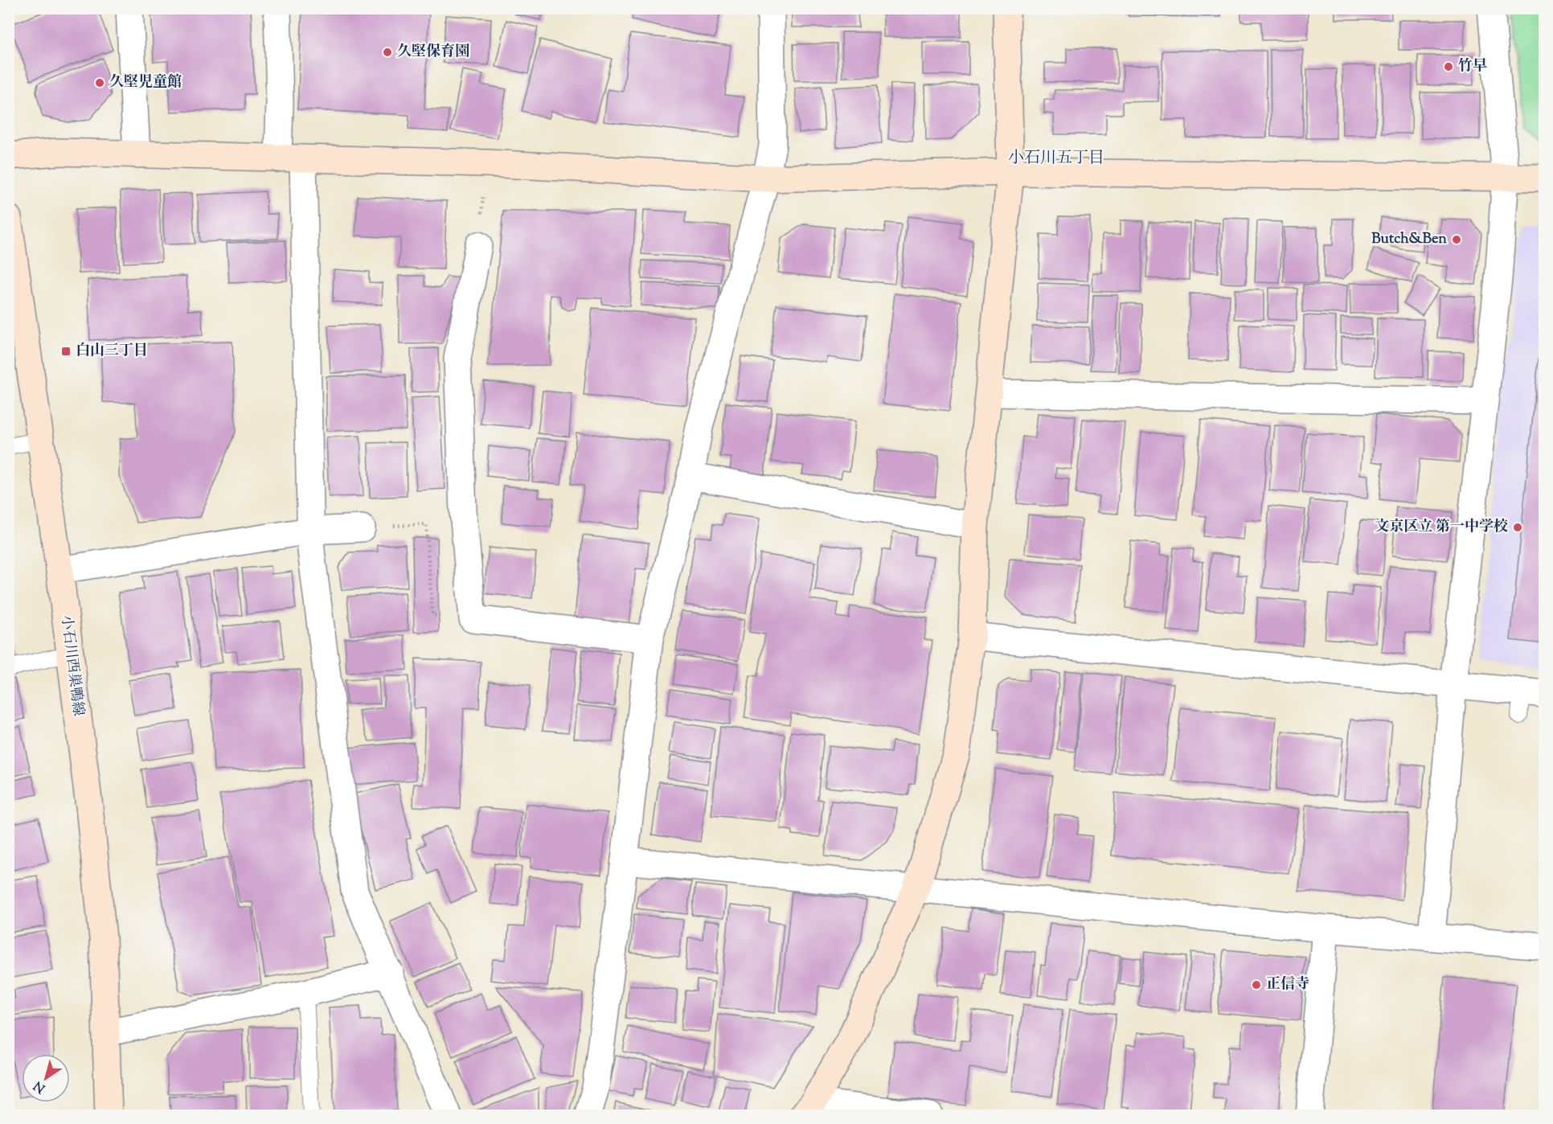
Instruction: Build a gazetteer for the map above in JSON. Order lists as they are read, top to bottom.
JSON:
{
  "streets": {
    "street": ["小石川西巣鴨線"]
  },
  "districts": ["小石川五丁目"],
  "places": {
    "other": [
      "久堅保育園",
      "竹早",
      "久堅児童館",
      "Butch&Ben",
      "文京区立 第一中学校",
      "正信寺"
    ],
    "transit": ["白山三丁目"]
  },
  "north": "bottom left"
}
